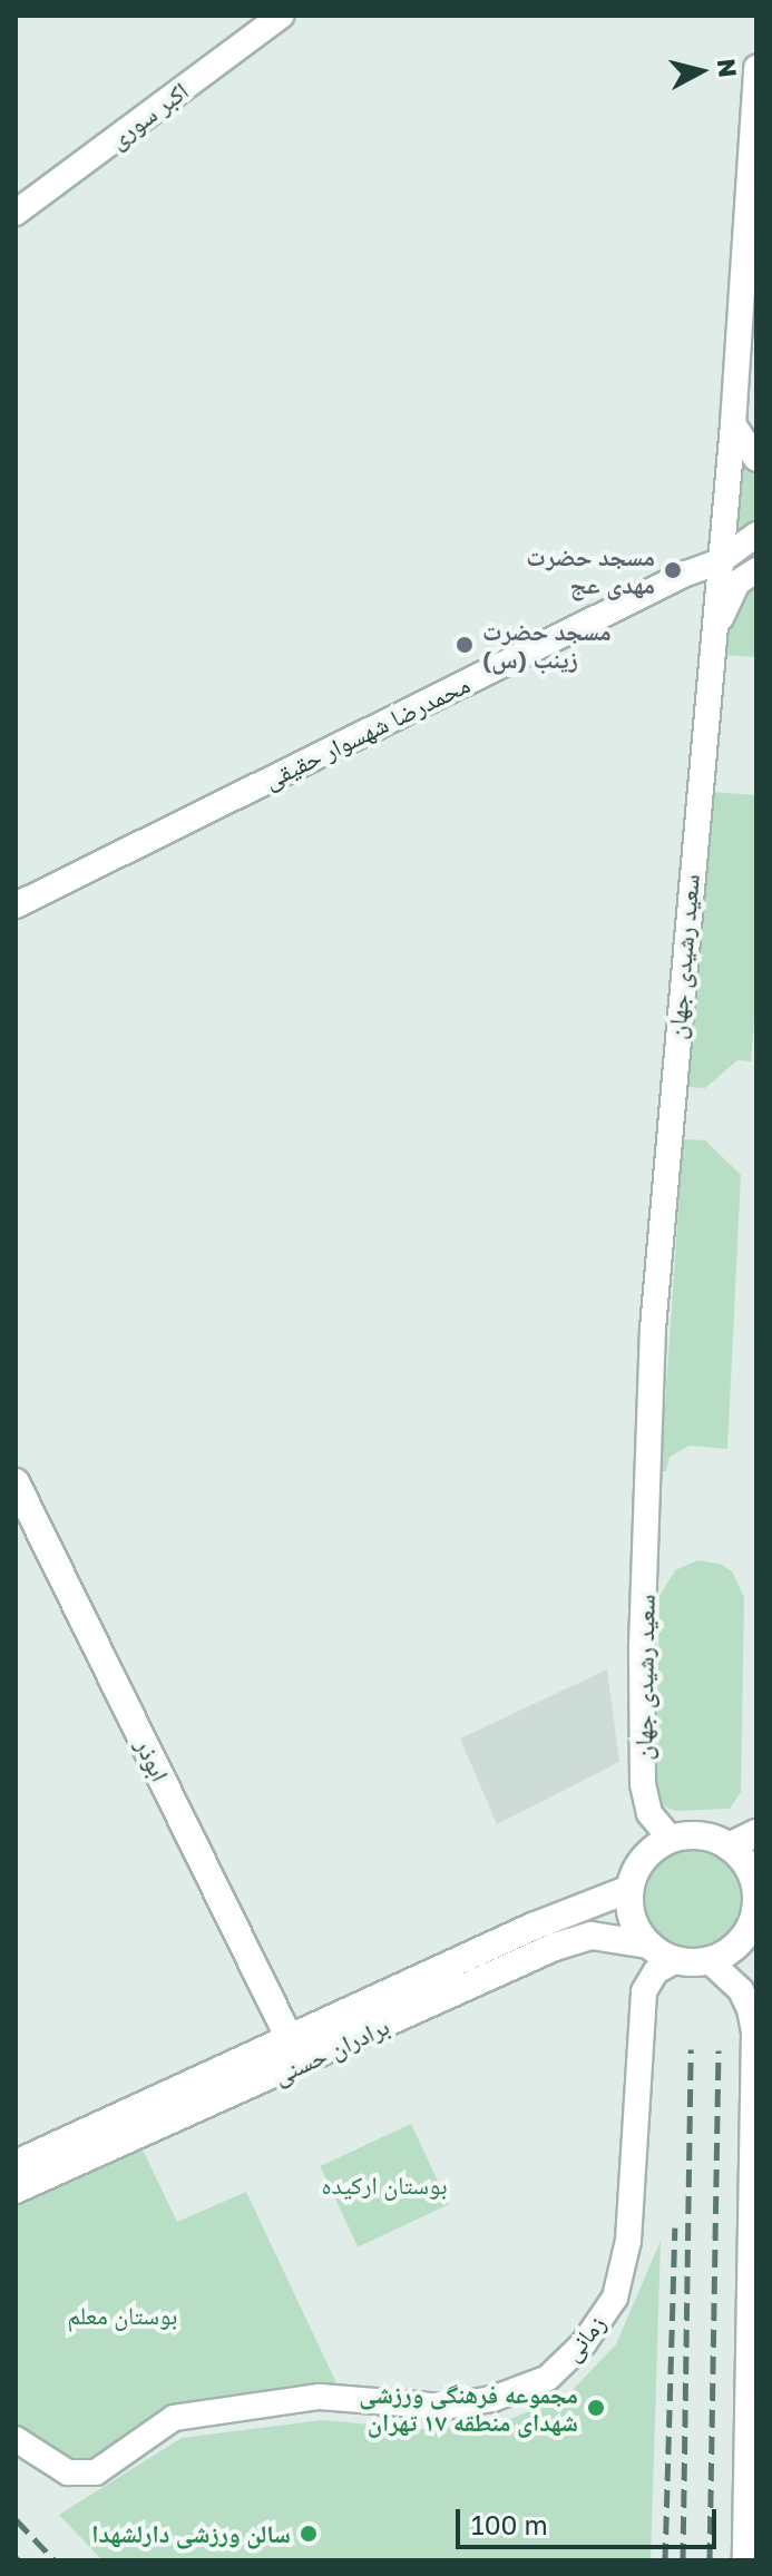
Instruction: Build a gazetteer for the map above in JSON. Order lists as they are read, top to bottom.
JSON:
{
  "streets": {
    "main road": ["ابوذر", "برادران حسنی"],
    "street": [
      "اکبر سوری",
      "محمدرضا شهسوار حقیقی",
      "سعید رشیدی جهان",
      "زمانی"
    ]
  },
  "crossings": [
    ["محمدرضا شهسوار حقیقی", "سعید رشیدی جهان"],
    ["سعید رشیدی جهان", "برادران حسنی"],
    ["سعید رشیدی جهان", "زمانی"],
    ["ابوذر", "برادران حسنی"],
    ["برادران حسنی", "زمانی"]
  ],
  "parks": ["بوستان ارکیده", "بوستان معلم"],
  "places": [
    "مسجد حضرت مهدی عج",
    "مسجد حضرت زینب (س)",
    "مجموعه فرهنگی ورزشی شهدای منطقه ۱۷ تهران",
    "سالن ورزشی دارلشهدا"
  ],
  "scale_bar": "100 m",
  "north": "right"
}
